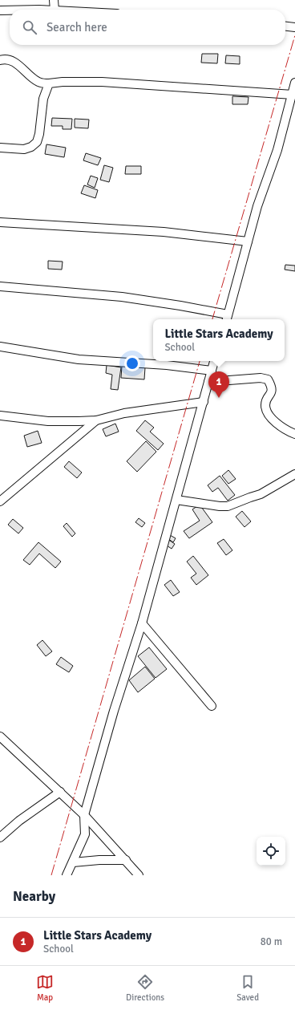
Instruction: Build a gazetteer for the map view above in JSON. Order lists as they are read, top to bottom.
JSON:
{
  "page": {
    "search": "Search here",
    "popup": ["Little Stars Academy", "School"],
    "pins": "1",
    "heading": "Nearby",
    "list": [
      {
        "mark": "1",
        "name": "Little Stars Academy",
        "note": "School",
        "value": "80 m"
      }
    ],
    "nav": ["Map", "Directions", "Saved"]
  }
}
